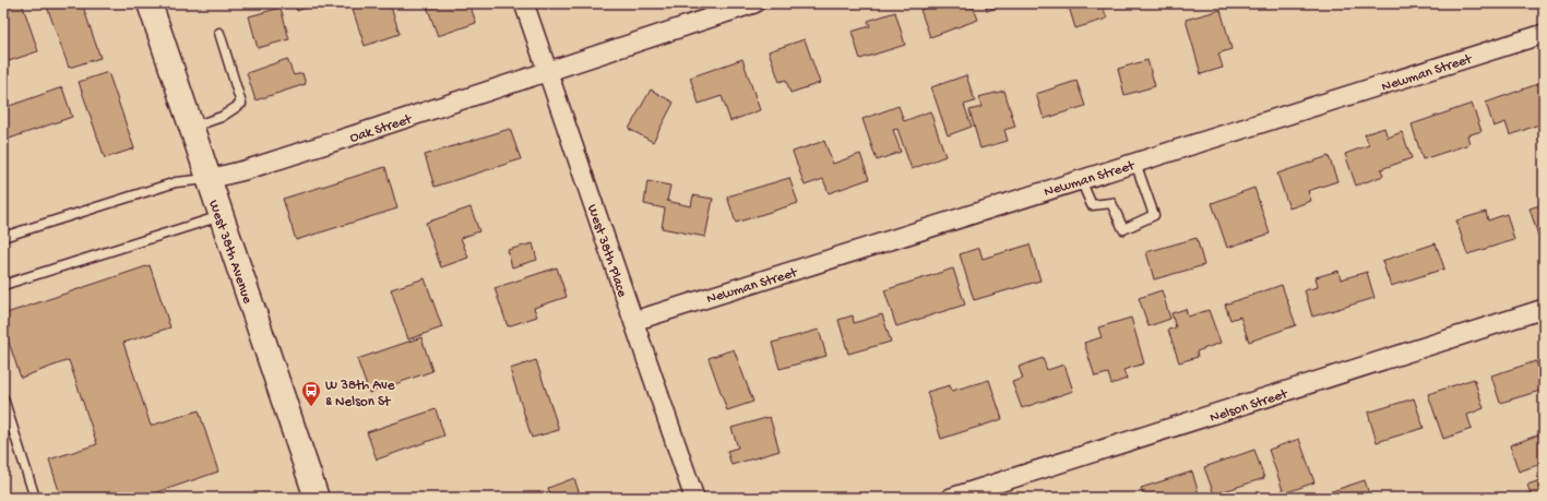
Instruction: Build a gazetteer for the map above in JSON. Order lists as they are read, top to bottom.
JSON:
{
  "streets": {
    "street": [
      "Newman Street",
      "Oak Street",
      "West 38th Place",
      "West 38th Avenue",
      "Nelson Street"
    ]
  },
  "crossings": [
    ["Newman Street", "West 38th Place"],
    ["Oak Street", "West 38th Place"],
    ["Oak Street", "West 38th Avenue"]
  ],
  "places": {
    "bus stop": ["W 38th Ave & Nelson St"]
  }
}
